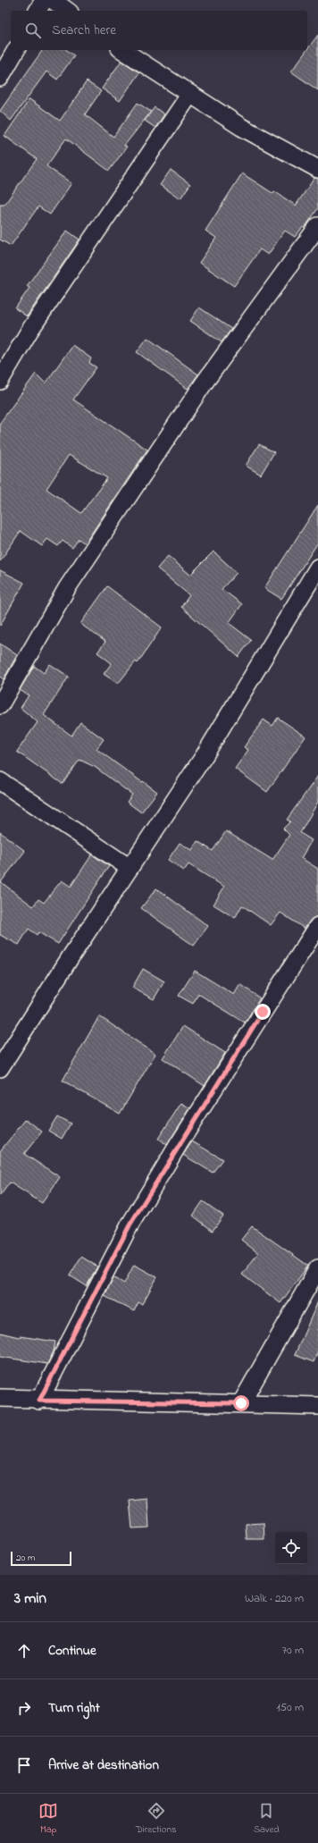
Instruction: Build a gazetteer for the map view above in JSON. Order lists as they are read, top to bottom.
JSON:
{
  "scale_bar": "20 m",
  "page": {
    "search": "Search here",
    "scale": "20 m",
    "heading": ["3 min", "Walk · 220 m"],
    "list": [
      ["Continue", "70 m"],
      ["Turn right", "150 m"],
      "Arrive at destination"
    ],
    "nav": ["Map", "Directions", "Saved"]
  }
}
